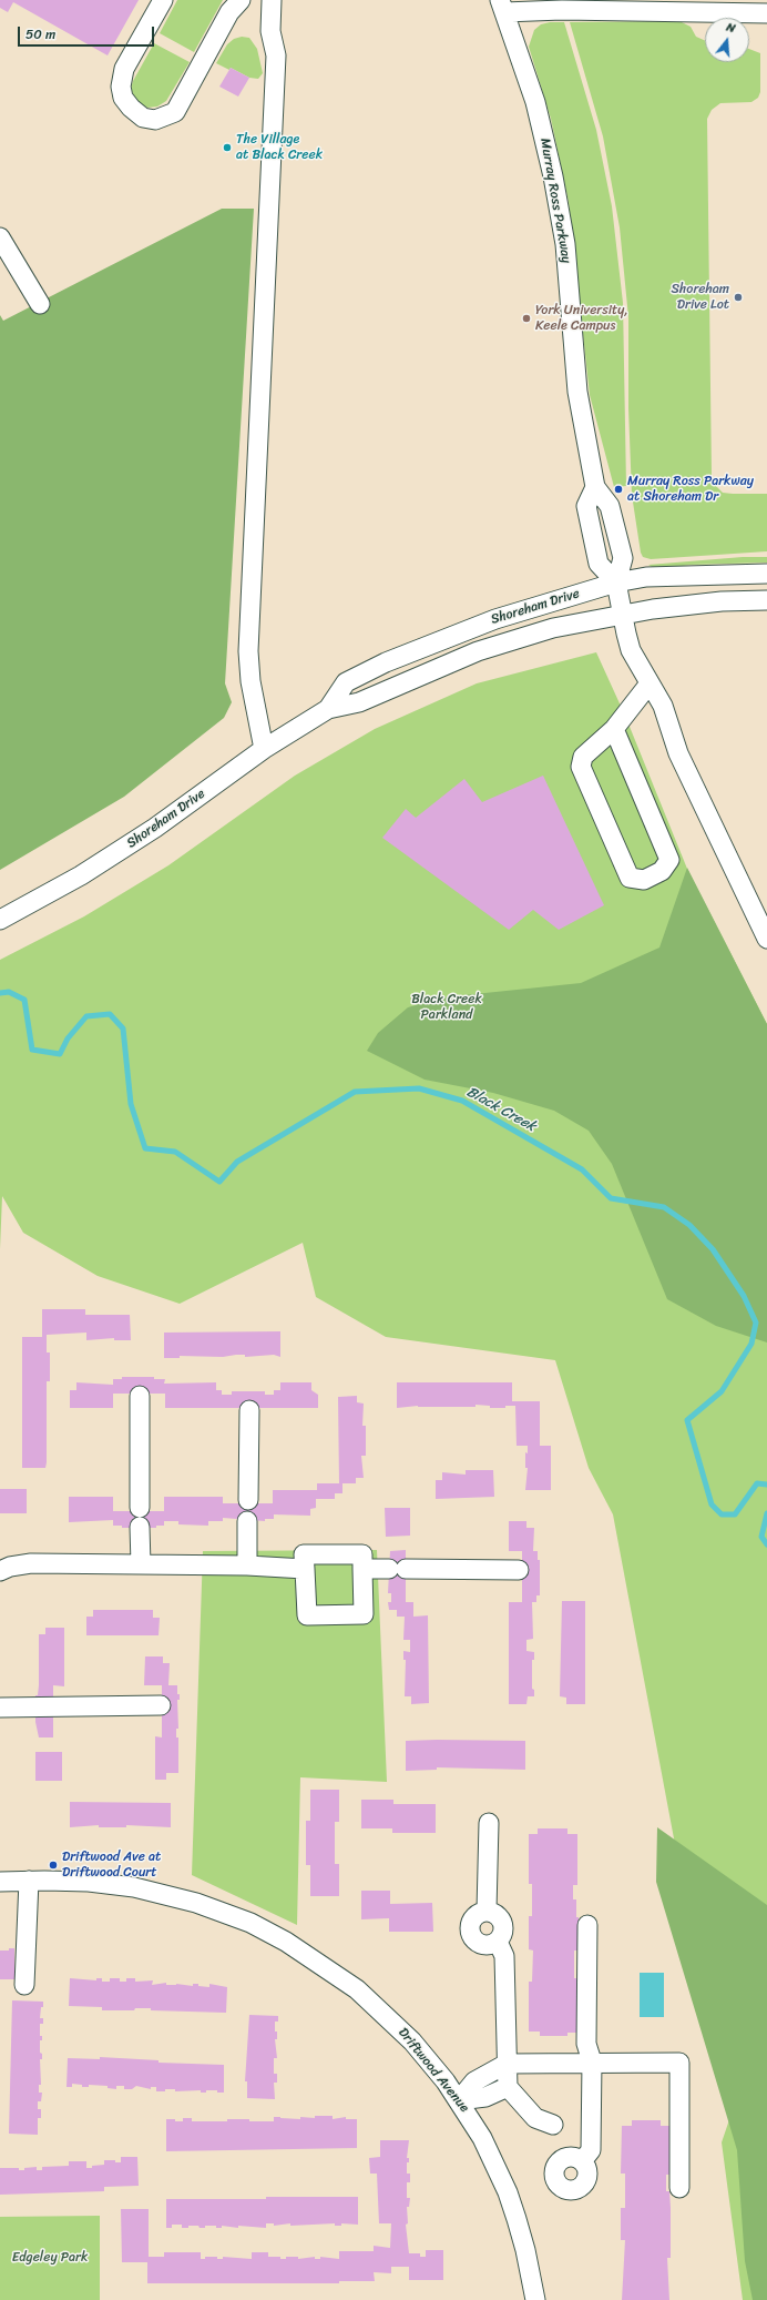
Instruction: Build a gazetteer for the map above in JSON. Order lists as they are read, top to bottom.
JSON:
{
  "streets": {
    "street": ["Murray Ross Parkway", "Shoreham Drive", "Driftwood Avenue"]
  },
  "crossings": [
    ["Murray Ross Parkway", "Shoreham Drive"]
  ],
  "water": ["Black Creek"],
  "parks": ["Black Creek Parkland", "Edgeley Park"],
  "places": [
    "The Village at Black Creek",
    "Shoreham Drive Lot",
    "York University, Keele Campus",
    "Murray Ross Parkway at Shoreham Dr",
    "Driftwood Ave at Driftwood Court"
  ],
  "scale_bar": "50 m",
  "north": "top"
}
